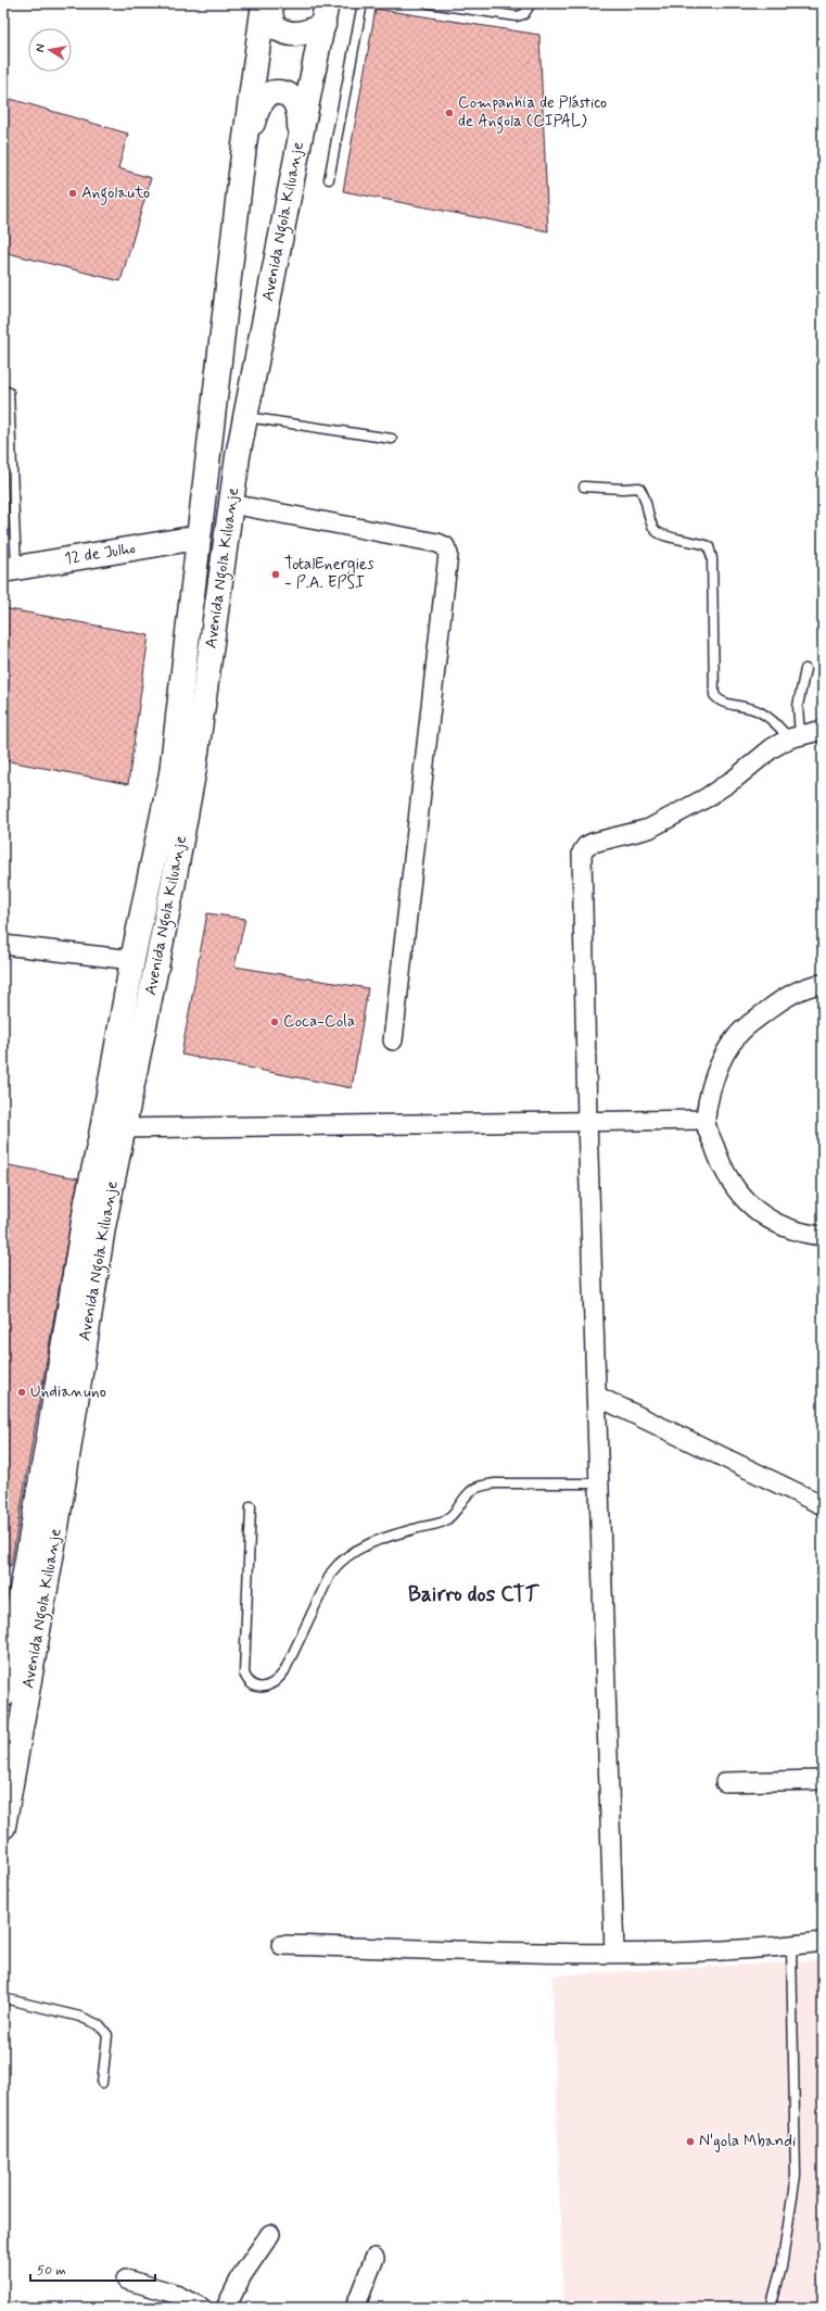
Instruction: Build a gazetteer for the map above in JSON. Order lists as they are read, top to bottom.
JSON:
{
  "streets": {
    "main road": ["Avenida Ngola Kiluanje", "12 de Julho"]
  },
  "crossings": [
    ["Avenida Ngola Kiluanje", "12 de Julho"]
  ],
  "districts": ["Bairro dos CTT"],
  "places": [
    "Companhia de Plástico de Angola (CIPAL)",
    "Angolauto",
    "TotalEnergies - P.A. EPSI",
    "Coca-Cola",
    "Undianuno",
    "N'gola Mbandi"
  ],
  "scale_bar": "50 m",
  "north": "left"
}
